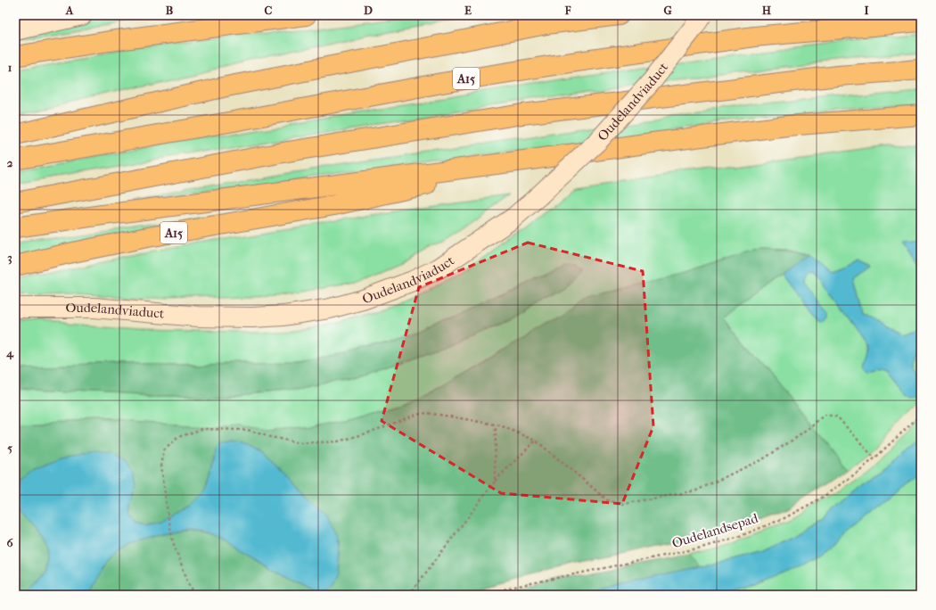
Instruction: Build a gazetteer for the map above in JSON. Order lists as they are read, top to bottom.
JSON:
{
  "streets": {
    "highway": ["A15"],
    "main road": ["Oudelandviaduct"],
    "path": ["Oudelandsepad"]
  },
  "grid": {
    "columns": [
      "A",
      "B",
      "C",
      "D",
      "E",
      "F",
      "G",
      "H",
      "I"
    ],
    "rows": [
      "1",
      "2",
      "3",
      "4",
      "5",
      "6"
    ]
  }
}
